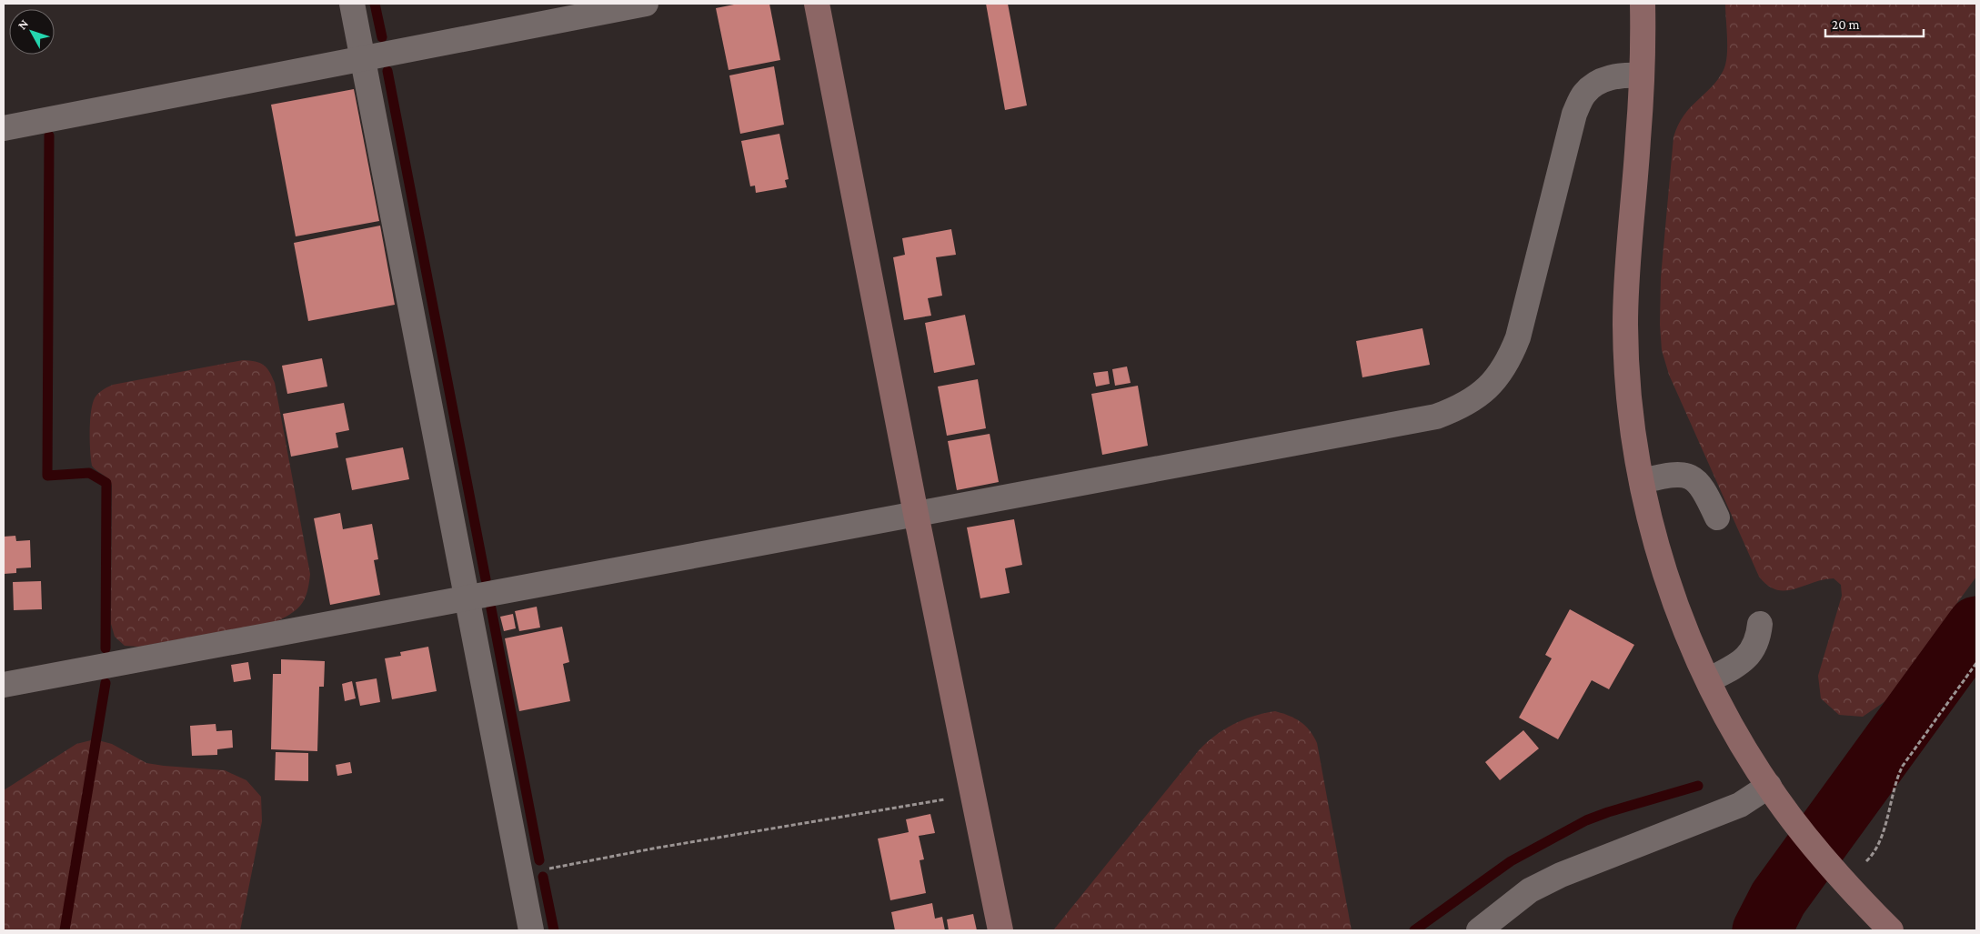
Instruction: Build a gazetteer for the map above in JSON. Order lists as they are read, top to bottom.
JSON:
{
  "scale_bar": "20 m",
  "north": "top left"
}
